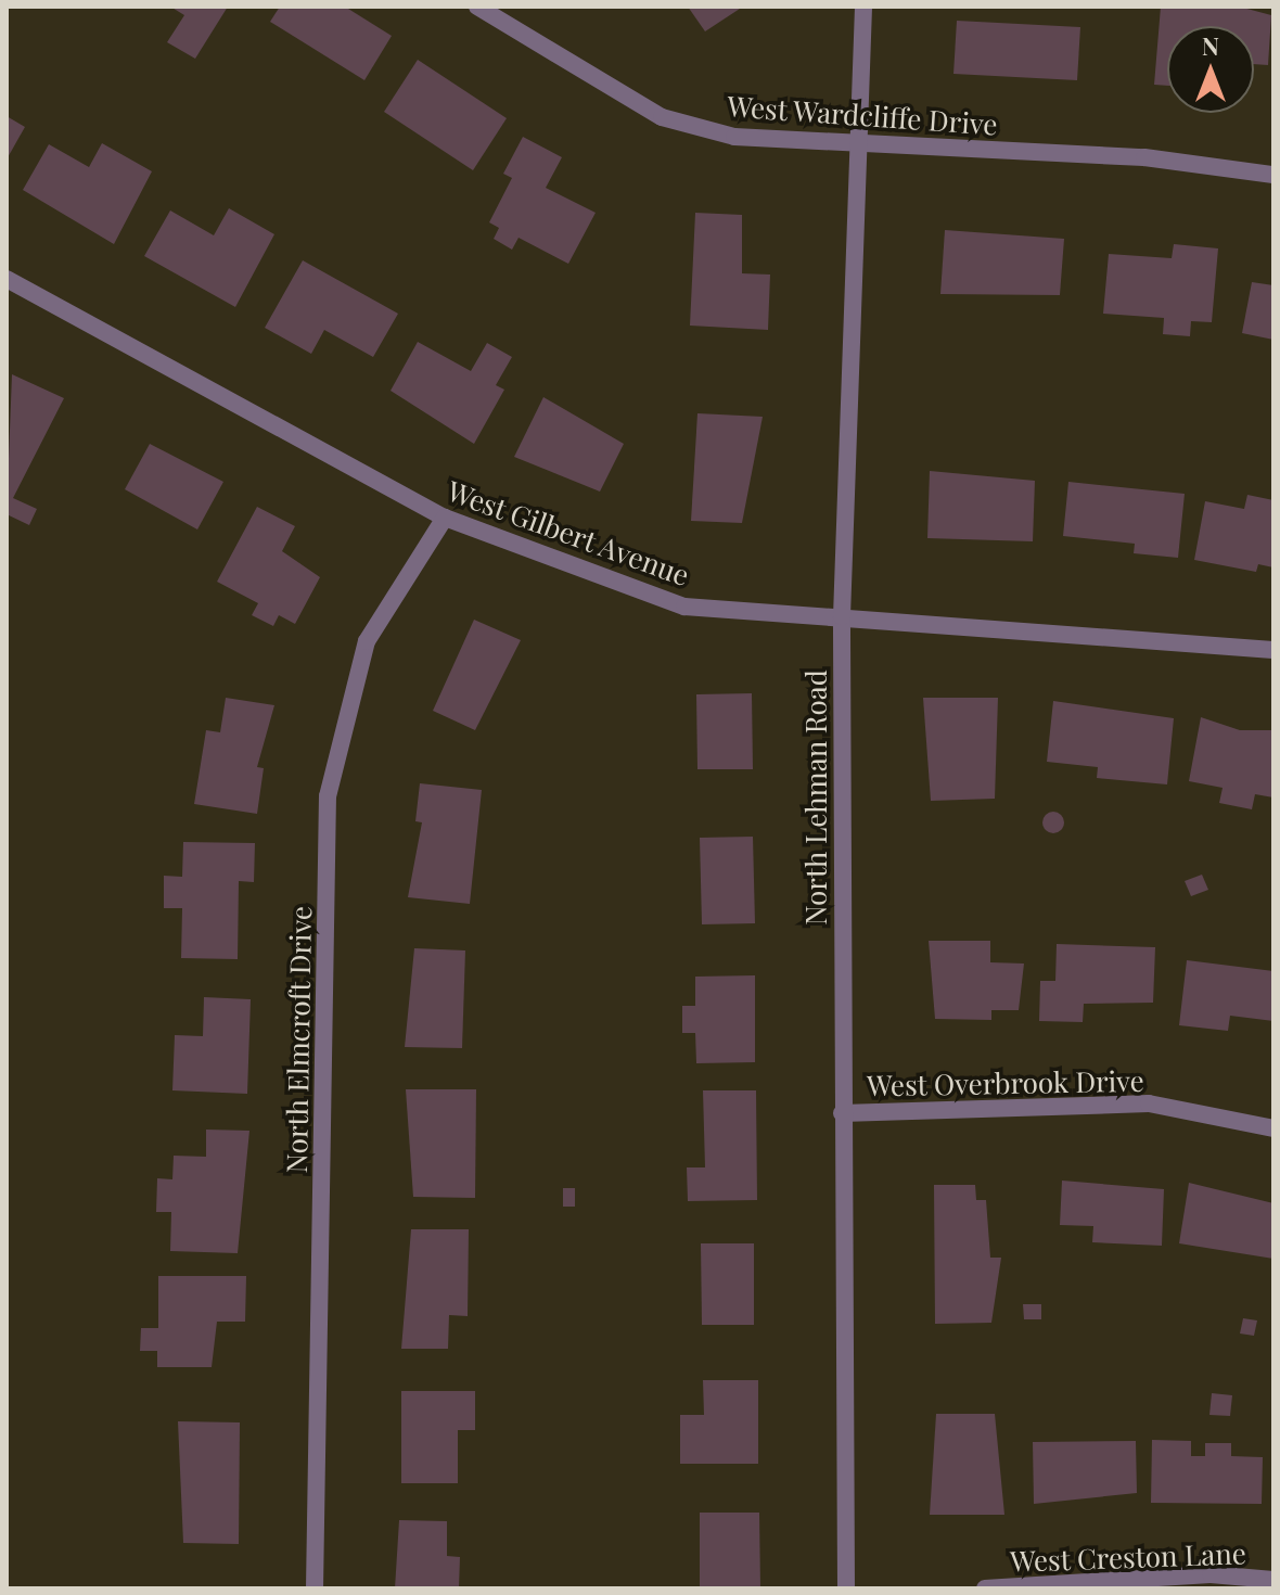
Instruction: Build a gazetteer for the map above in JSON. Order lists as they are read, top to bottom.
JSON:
{
  "streets": {
    "street": [
      "West Wardcliffe Drive",
      "West Gilbert Avenue",
      "North Lehman Road",
      "North Elmcroft Drive",
      "West Overbrook Drive",
      "West Creston Lane"
    ]
  },
  "crossings": [
    ["West Wardcliffe Drive", "North Lehman Road"],
    ["West Gilbert Avenue", "North Lehman Road"],
    ["West Gilbert Avenue", "North Elmcroft Drive"],
    ["North Lehman Road", "West Overbrook Drive"]
  ],
  "north": "top"
}
